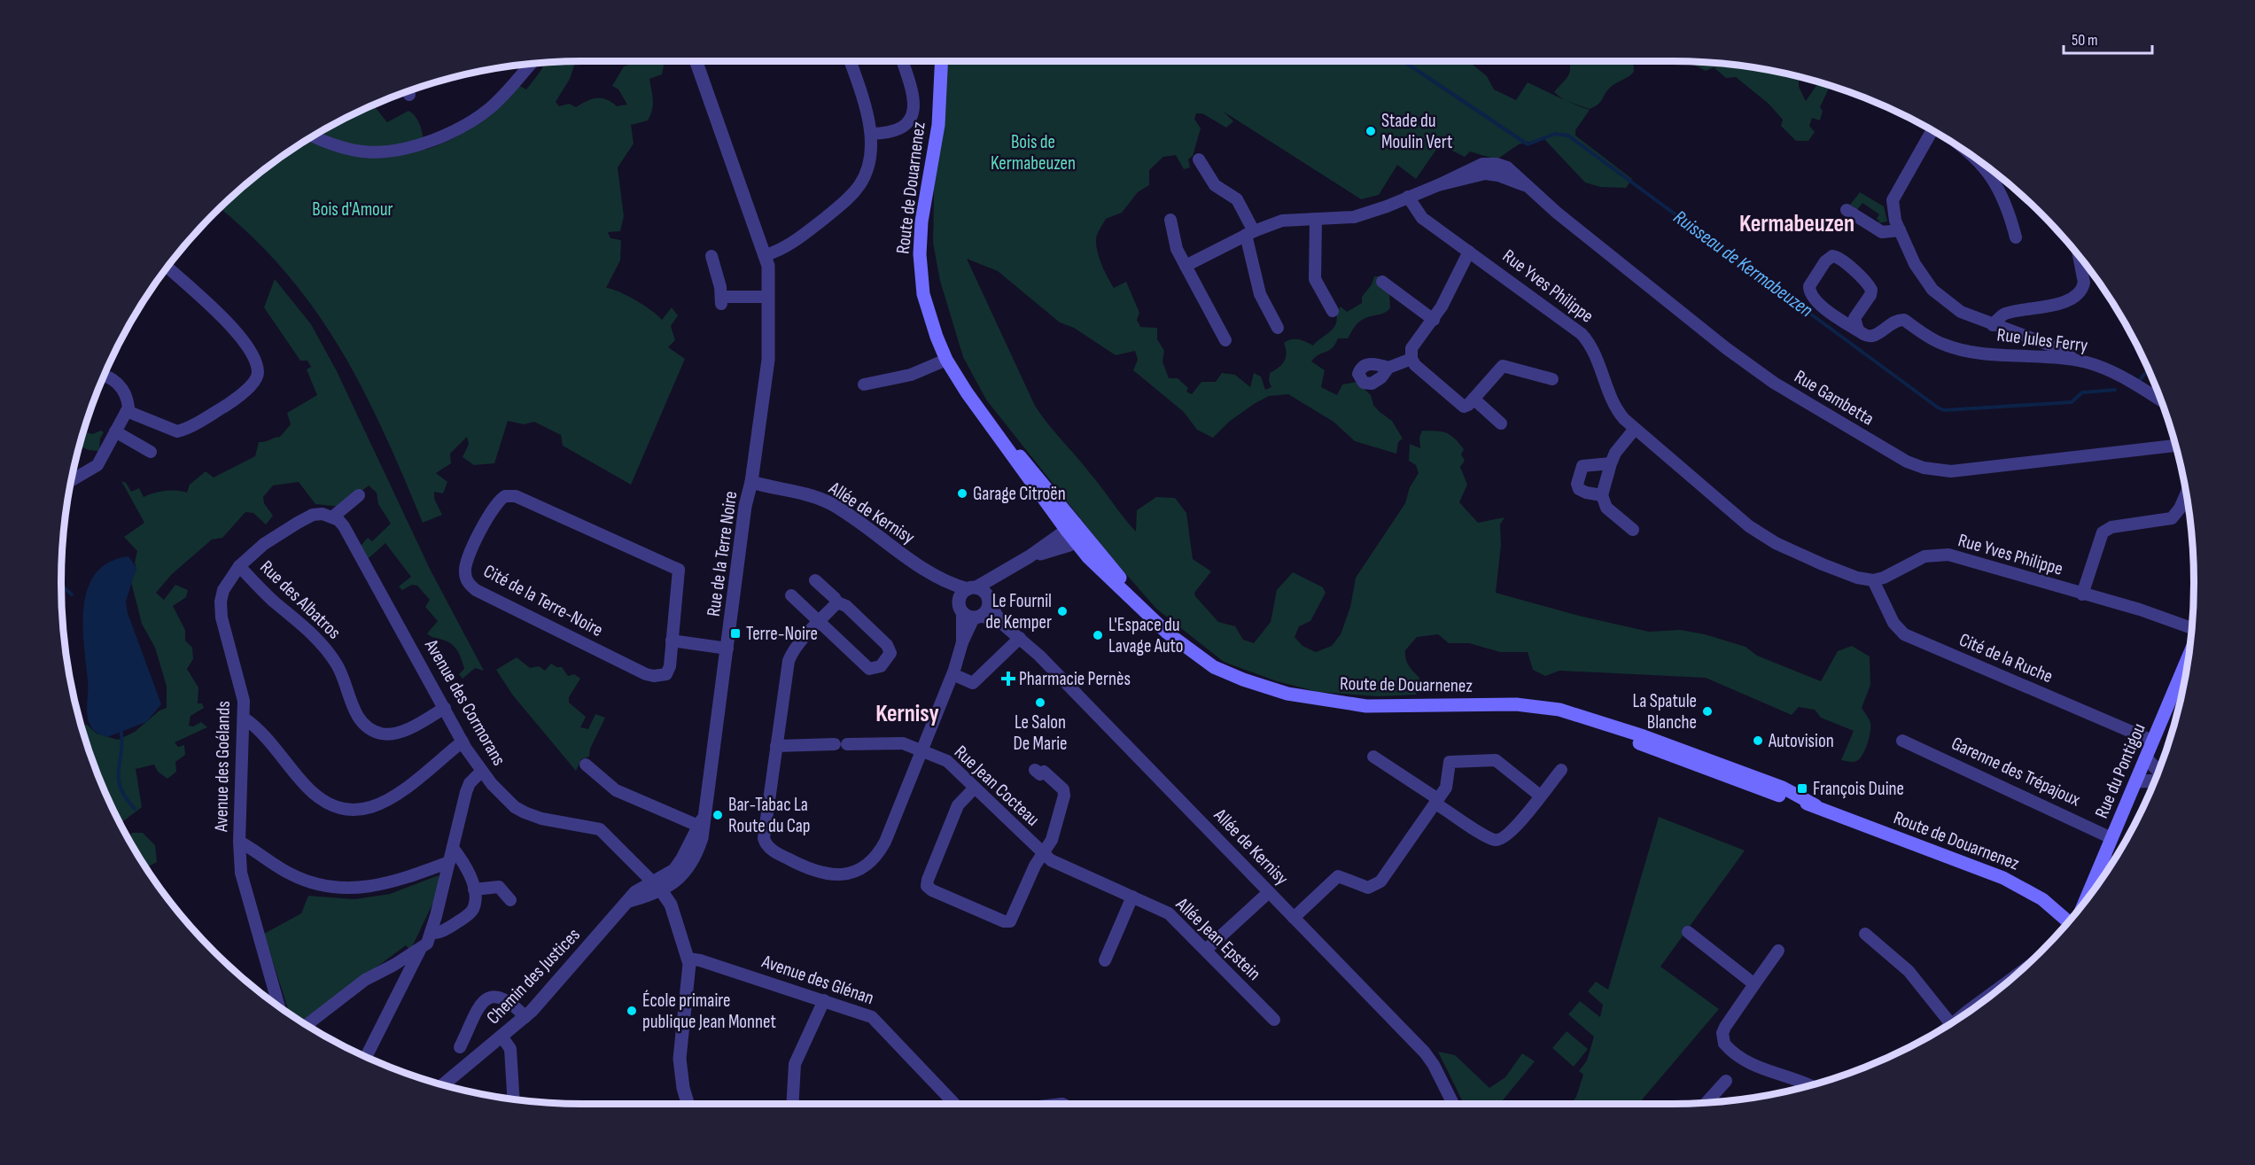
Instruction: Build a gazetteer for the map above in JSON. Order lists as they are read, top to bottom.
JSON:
{
  "streets": {
    "main road": ["Route de Douarnenez", "Rue du Pontigou"],
    "street": [
      "Rue Yves Philippe",
      "Rue Jules Ferry",
      "Rue Gambetta",
      "Allée de Kernisy",
      "Rue de la Terre Noire",
      "Rue des Albatros",
      "Cité de la Terre-Noire",
      "Cité de la Ruche",
      "Avenue des Cormorans",
      "Avenue des Goélands",
      "Garenne des Trépajoux",
      "Rue Jean Cocteau",
      "Allée Jean Epstein",
      "Chemin des Justices",
      "Avenue des Glénan"
    ]
  },
  "crossings": [
    ["Rue Yves Philippe", "Rue Gambetta"],
    ["Rue Yves Philippe", "Cité de la Ruche"],
    ["Allée de Kernisy", "Rue de la Terre Noire"],
    ["Rue de la Terre Noire", "Chemin des Justices"],
    ["Rue des Albatros", "Avenue des Cormorans"],
    ["Rue des Albatros", "Avenue des Goélands"],
    ["Cité de la Ruche", "Rue du Pontigou"],
    ["Avenue des Cormorans", "Avenue des Goélands"],
    ["Avenue des Cormorans", "Chemin des Justices"],
    ["Rue du Pontigou", "Garenne des Trépajoux"],
    ["Rue Jean Cocteau", "Allée Jean Epstein"]
  ],
  "districts": ["Kermabeuzen", "Kernisy"],
  "water": ["Ruisseau de Kermabeuzen"],
  "parks": ["Bois de Kermabeuzen", "Bois d'Amour"],
  "places": {
    "other": [
      "Stade du Moulin Vert",
      "Garage Citroën",
      "Le Fournil de Kemper",
      "L'Espace du Lavage Auto",
      "Le Salon De Marie",
      "La Spatule Blanche",
      "Autovision",
      "Bar-Tabac La Route du Cap",
      "École primaire publique Jean Monnet"
    ],
    "transit": ["Terre-Noire", "François Duine"],
    "health": ["Pharmacie Pernès"]
  },
  "scale_bar": "50 m"
}
